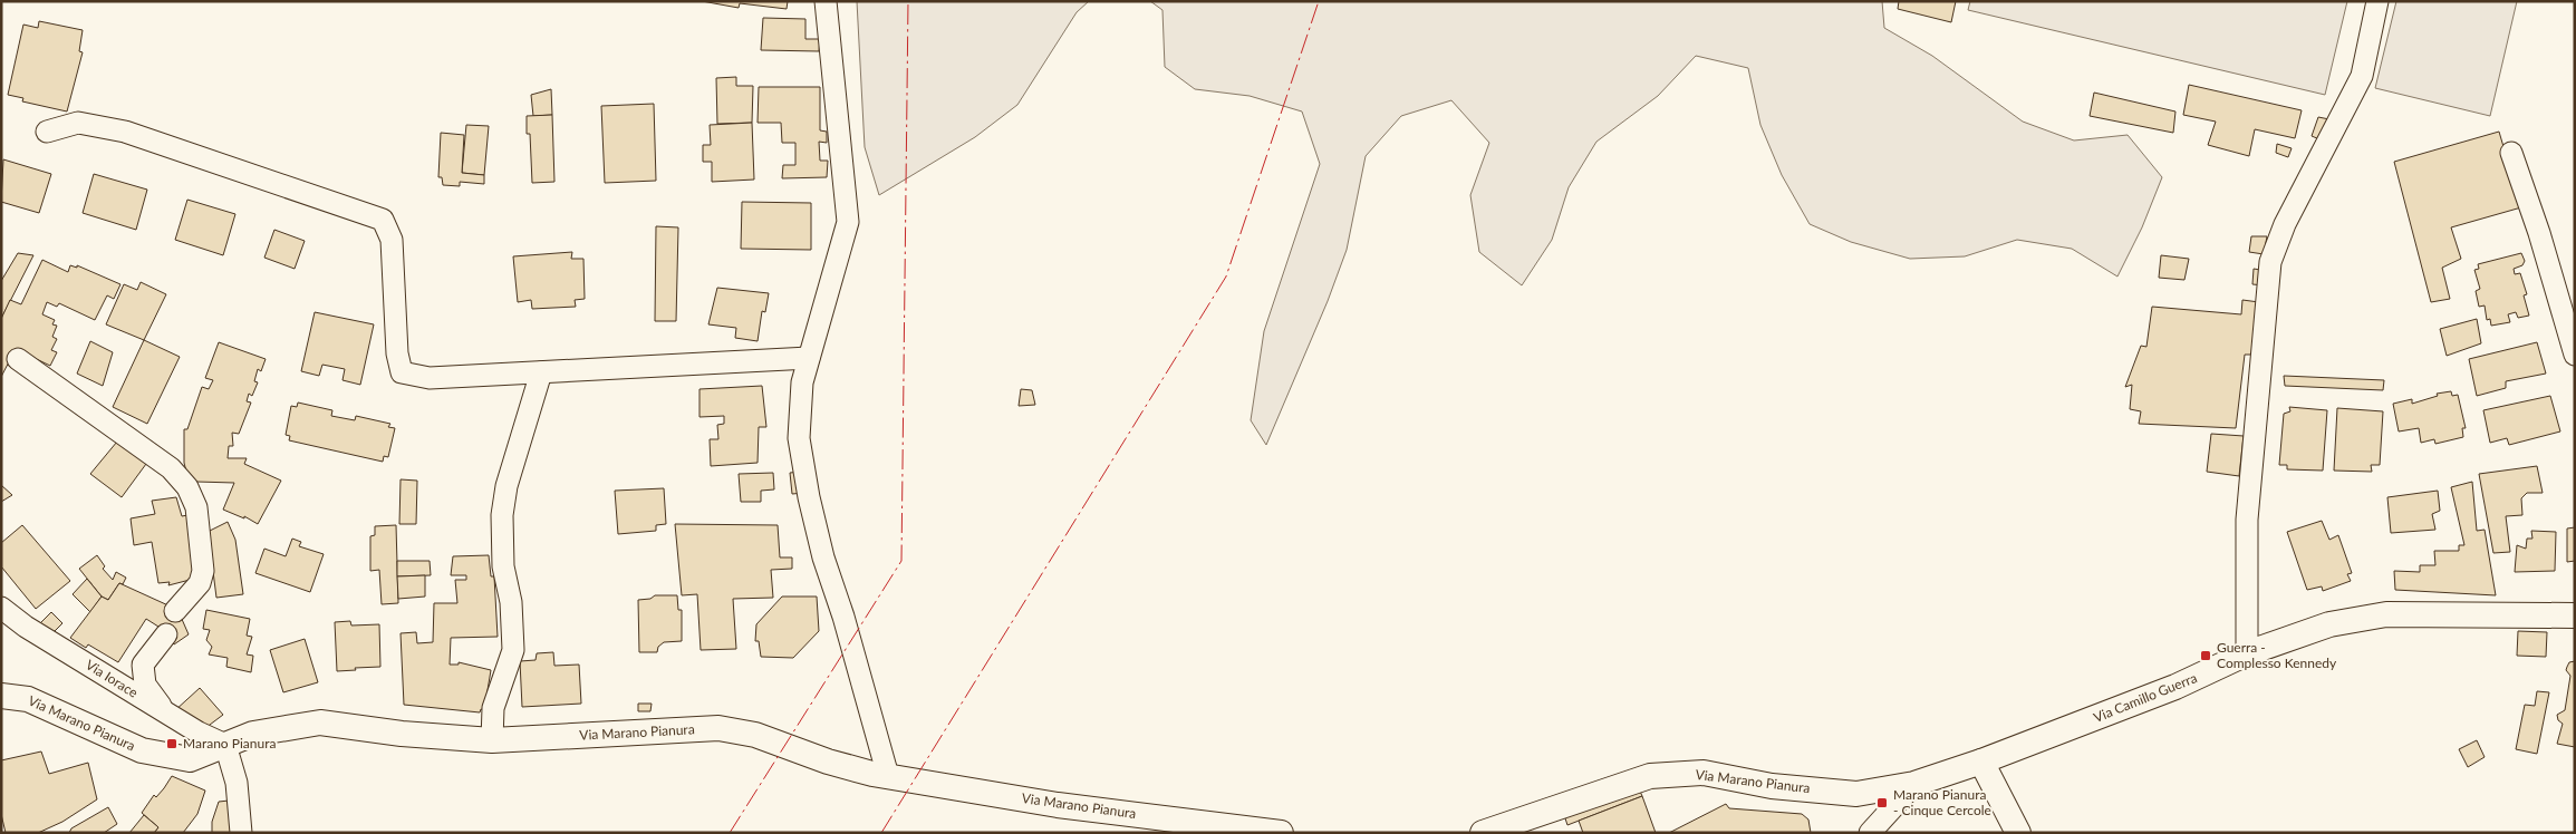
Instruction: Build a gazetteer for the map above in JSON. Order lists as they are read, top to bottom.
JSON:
{
  "streets": {
    "street": ["Via Iorace", "Via Camillo Guerra", "Via Marano Pianura"]
  },
  "crossings": [
    ["Via Iorace", "Via Marano Pianura"],
    ["Via Camillo Guerra", "Via Marano Pianura"]
  ],
  "places": {
    "transit": ["Guerra - Complesso Kennedy", "Marano Pianura", "Marano Pianura - Cinque Cercole"]
  }
}
